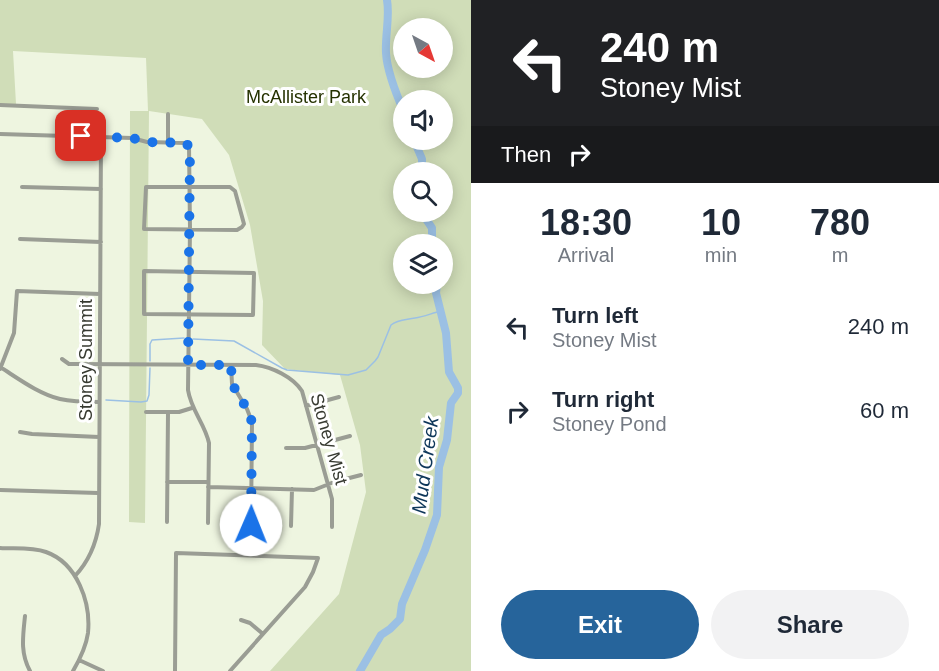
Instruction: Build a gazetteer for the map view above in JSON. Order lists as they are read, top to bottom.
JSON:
{
  "streets": {
    "street": ["Stoney Summit", "Stoney Mist"]
  },
  "crossings": [
    ["Stoney Summit", "Stoney Mist"]
  ],
  "water": ["Mud Creek"],
  "parks": ["McAllister Park"],
  "north": "bottom right",
  "page": {
    "turn": ["240 m", "Stoney Mist"],
    "then": "Then",
    "eta": [
      "18:30",
      "Arrival",
      "10",
      "min",
      "780",
      "m"
    ],
    "list": [
      {
        "name": "Turn left",
        "note": "Stoney Mist",
        "value": "240 m"
      },
      {
        "name": "Turn right",
        "note": "Stoney Pond",
        "value": "60 m"
      }
    ],
    "buttons": ["Exit", "Share"]
  }
}
